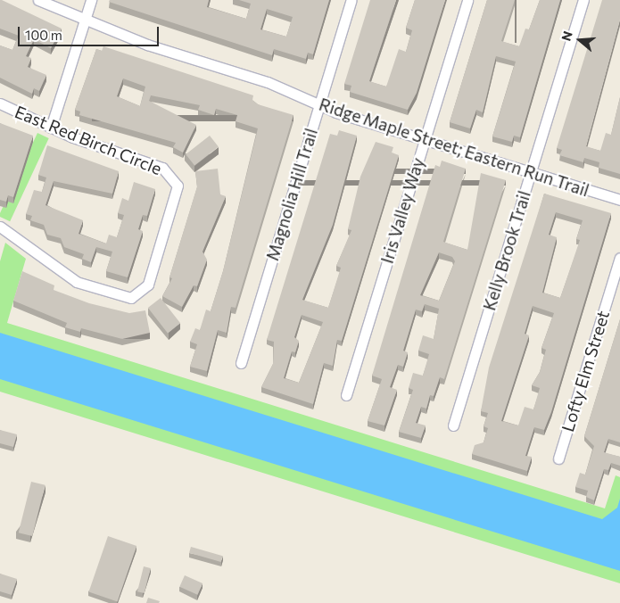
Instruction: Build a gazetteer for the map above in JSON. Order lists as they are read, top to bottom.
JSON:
{
  "streets": {
    "street": [
      "East Red Birch Circle",
      "Ridge Maple Street; Eastern Run Trail",
      "Magnolia Hill Trail",
      "Iris Valley Way",
      "Kelly Brook Trail",
      "Lofty Elm Street"
    ]
  },
  "crossings": [
    ["Ridge Maple Street; Eastern Run Trail", "Magnolia Hill Trail"],
    ["Ridge Maple Street; Eastern Run Trail", "Iris Valley Way"],
    ["Ridge Maple Street; Eastern Run Trail", "Kelly Brook Trail"]
  ],
  "scale_bar": "100 m",
  "north": "left"
}
